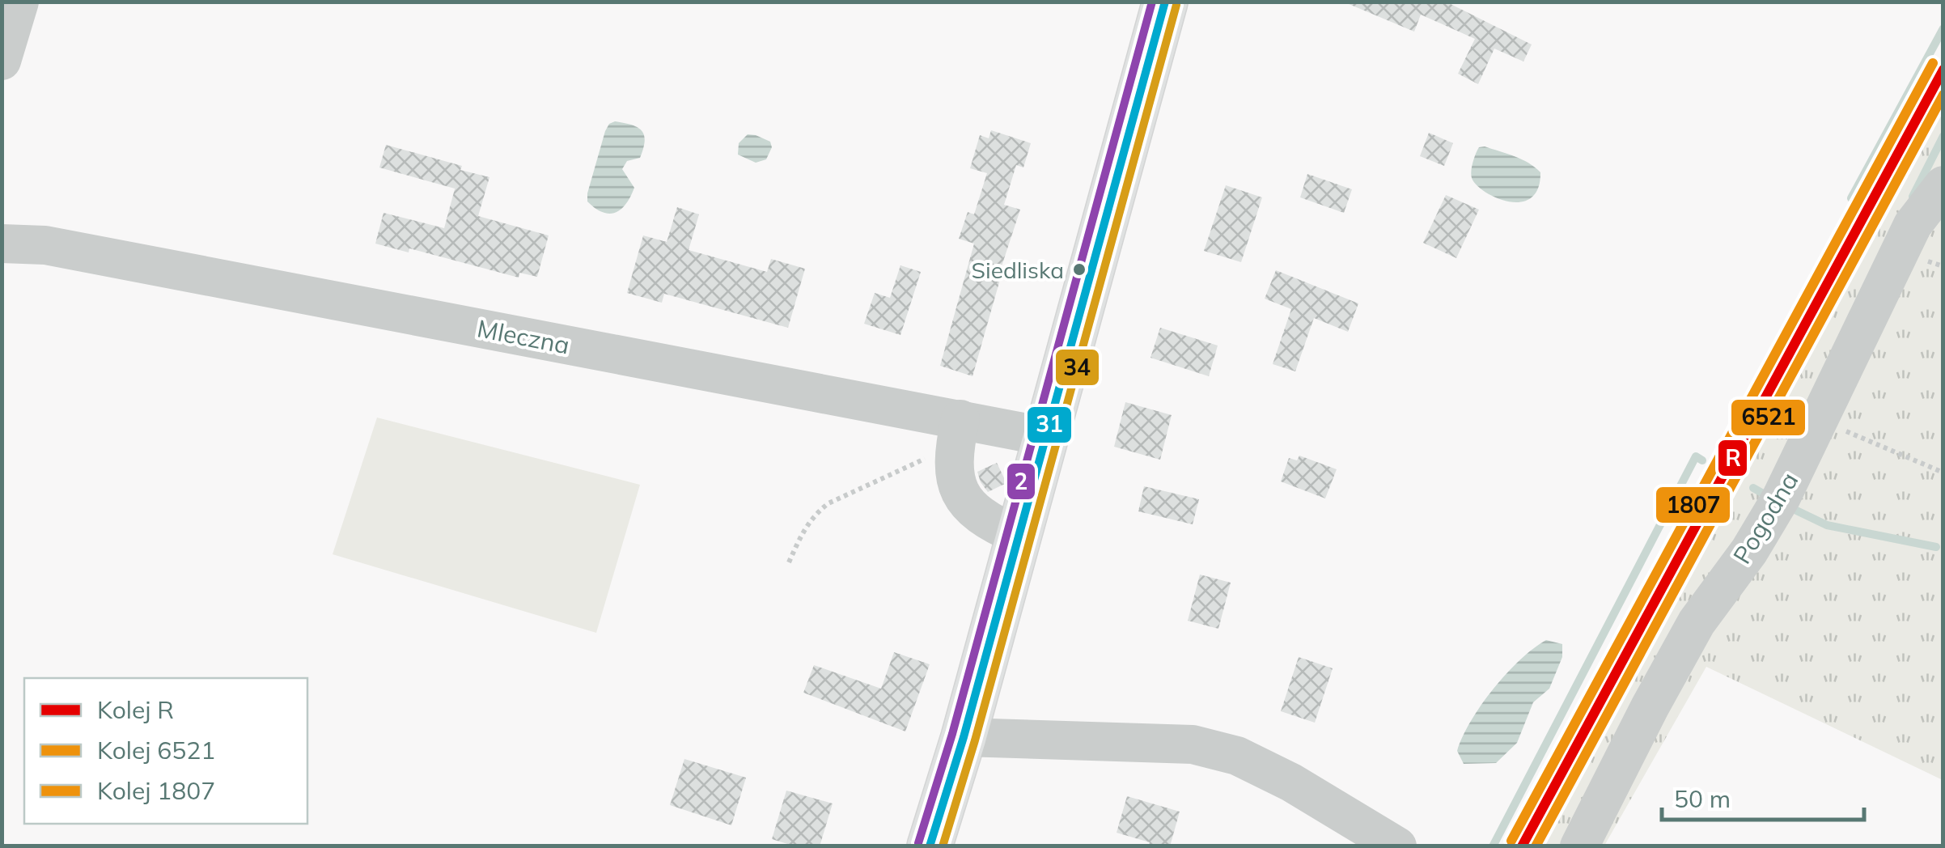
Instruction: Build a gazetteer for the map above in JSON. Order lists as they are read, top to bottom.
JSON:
{
  "streets": {
    "street": ["Mleczna", "Pogodna"]
  },
  "places": ["Siedliska"],
  "lines": [
    "transit line 31",
    "transit line 2",
    "transit line 34",
    "rail line 1807",
    "rail line R",
    "rail line 6521"
  ],
  "legend": ["Kolej R", "Kolej 6521", "Kolej 1807"],
  "scale_bar": "50 m"
}
